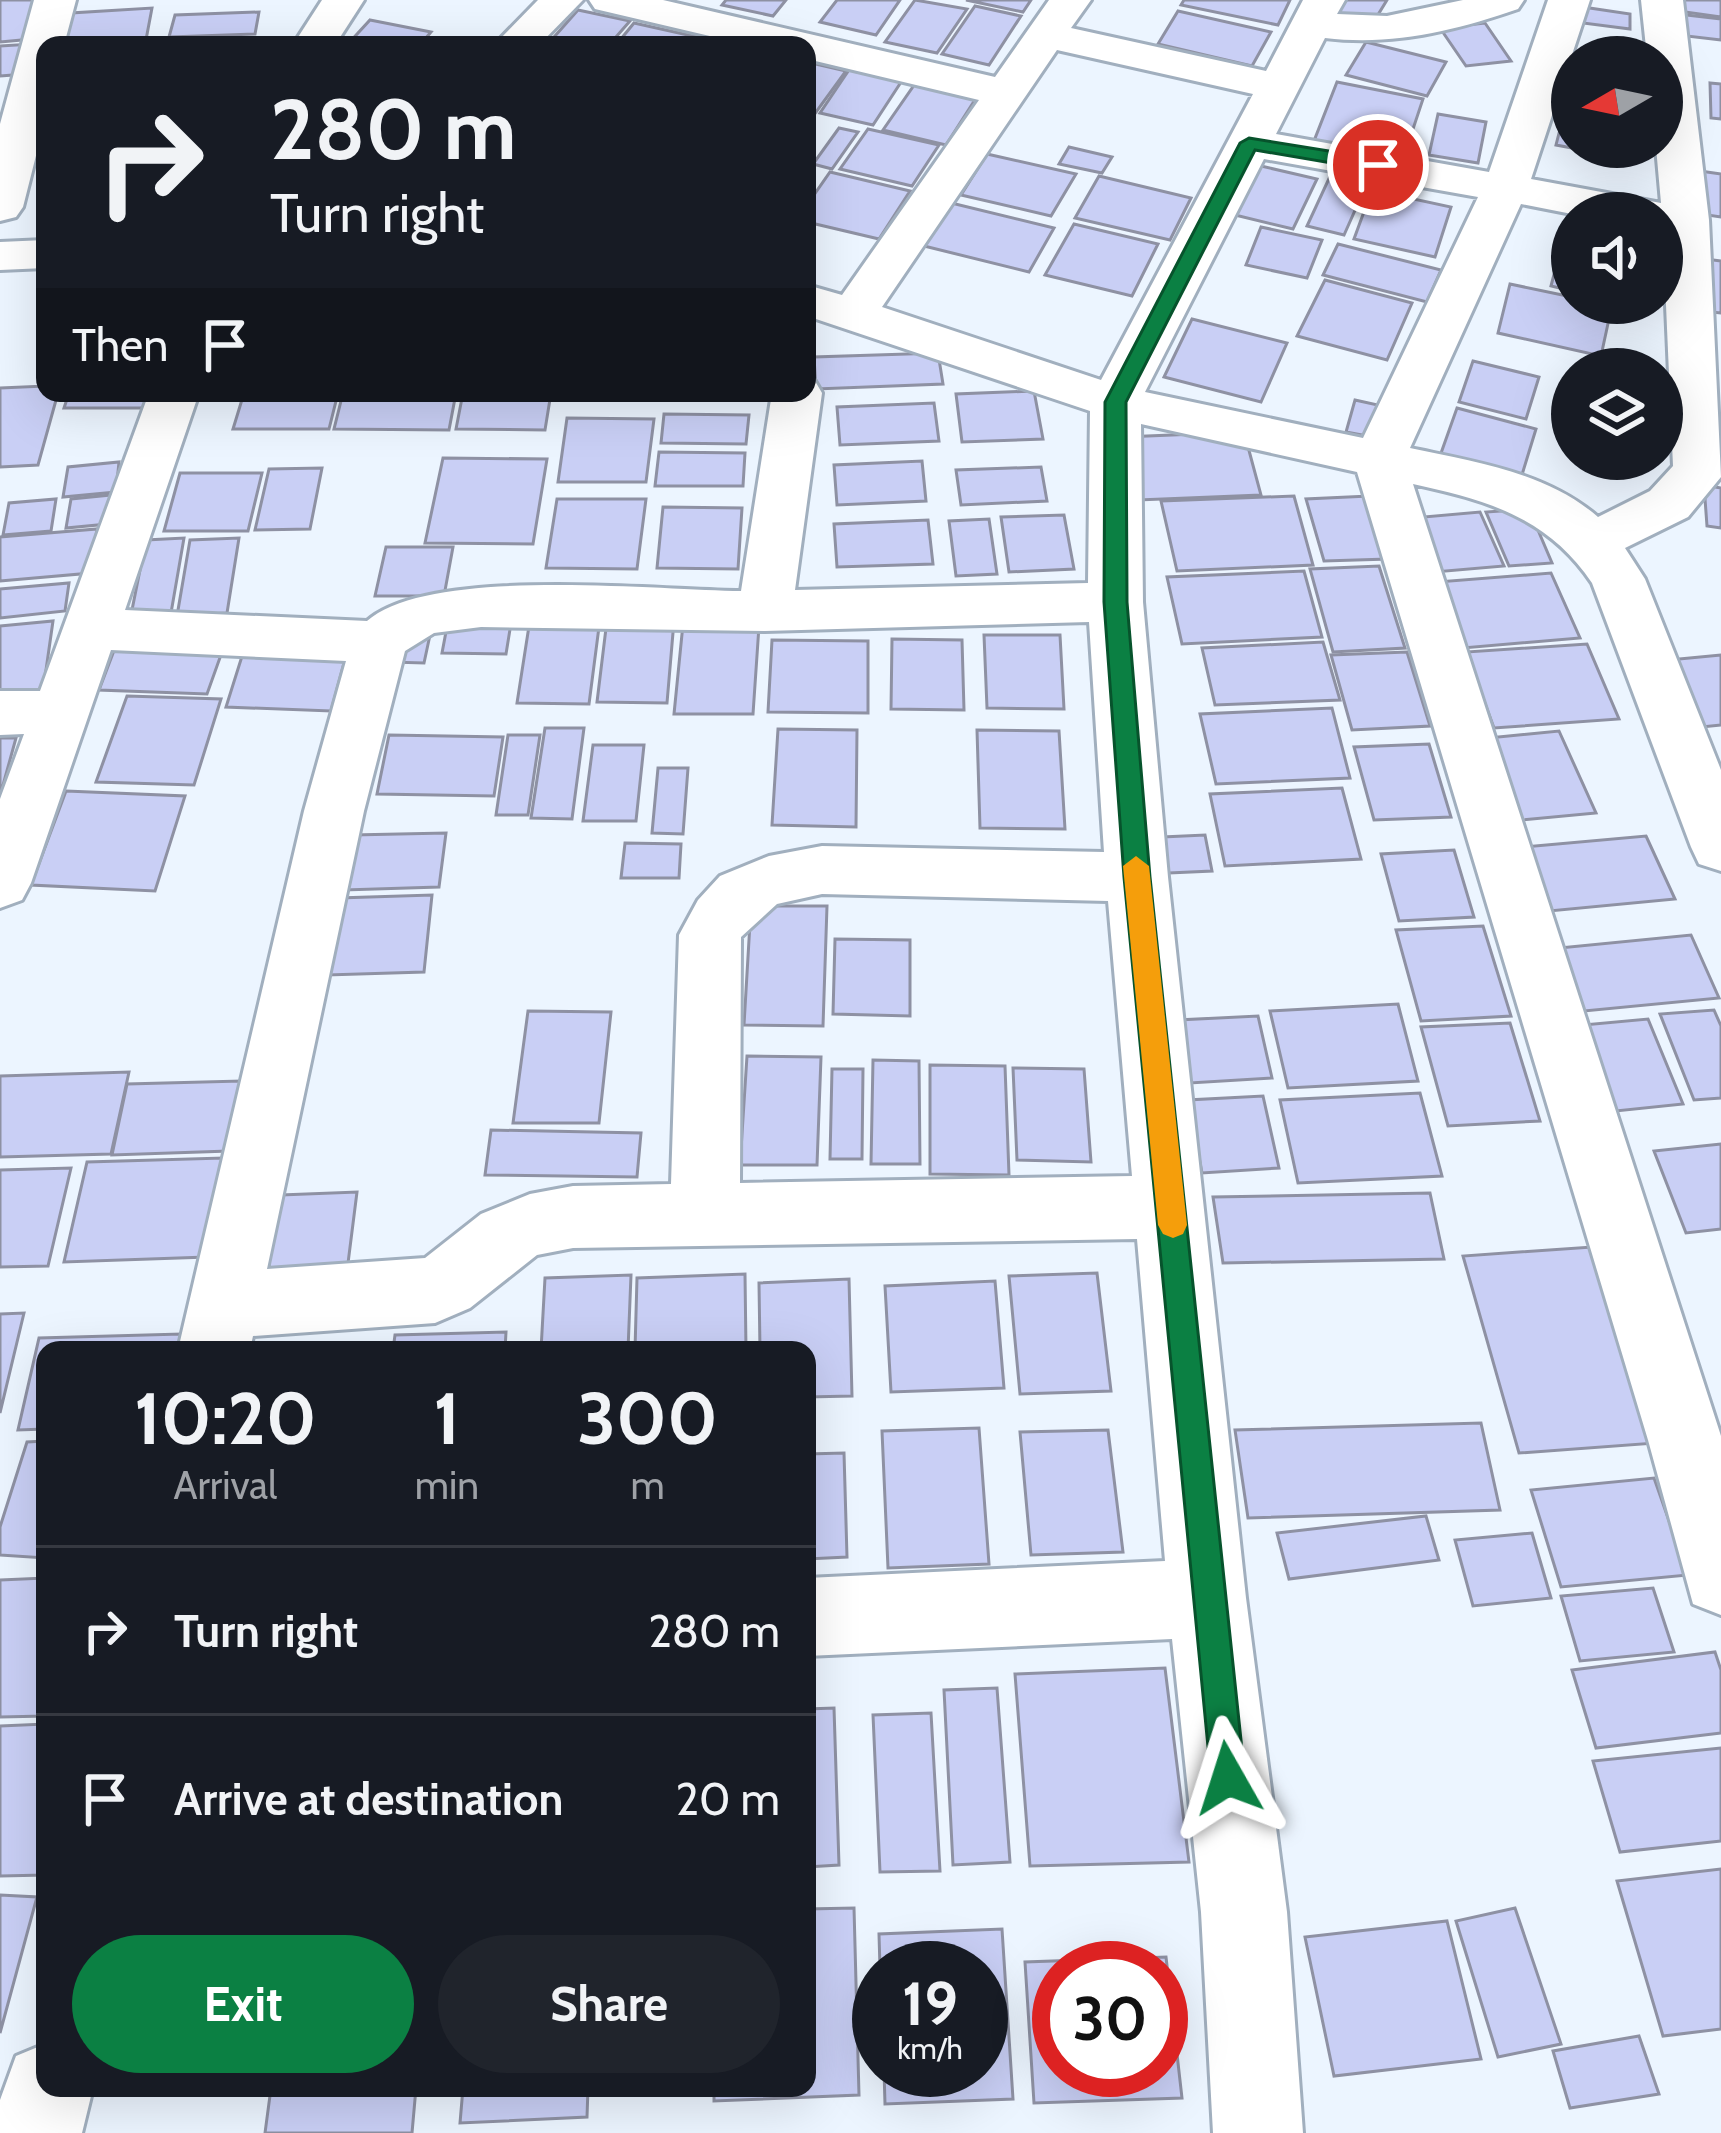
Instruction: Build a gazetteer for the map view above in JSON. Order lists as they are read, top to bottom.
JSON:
{
  "north": "left",
  "page": {
    "turn": ["280 m", "Turn right"],
    "then": "Then",
    "eta": [
      "10:20",
      "Arrival",
      "1",
      "min",
      "300",
      "m"
    ],
    "list": [
      {
        "name": "Turn right",
        "value": "280 m"
      },
      {
        "name": "Arrive at destination",
        "value": "20 m"
      }
    ],
    "buttons": ["Exit", "Share"],
    "speed": "19 km/h",
    "limit": "30"
  }
}
